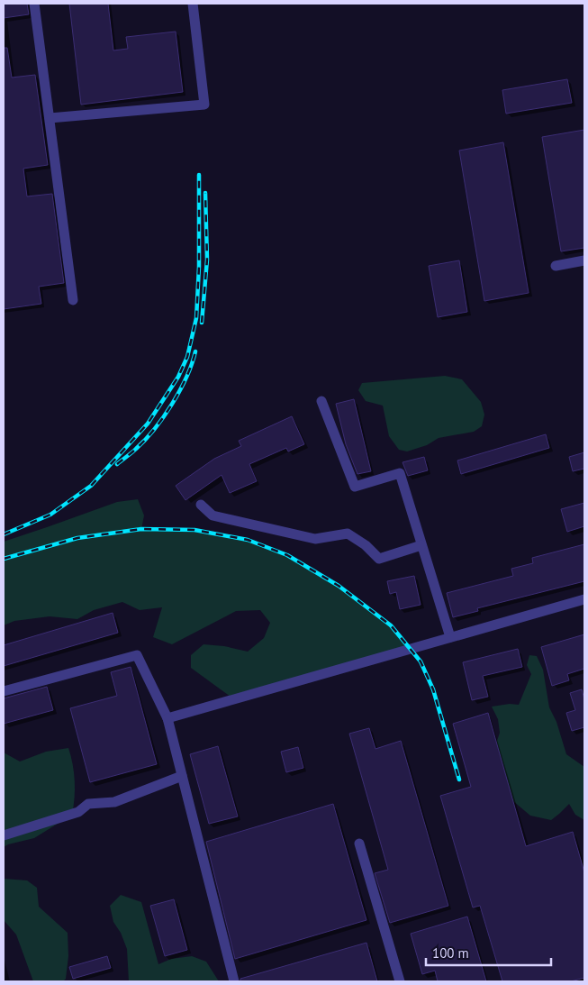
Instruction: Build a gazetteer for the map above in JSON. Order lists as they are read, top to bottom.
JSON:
{
  "scale_bar": "100 m"
}
